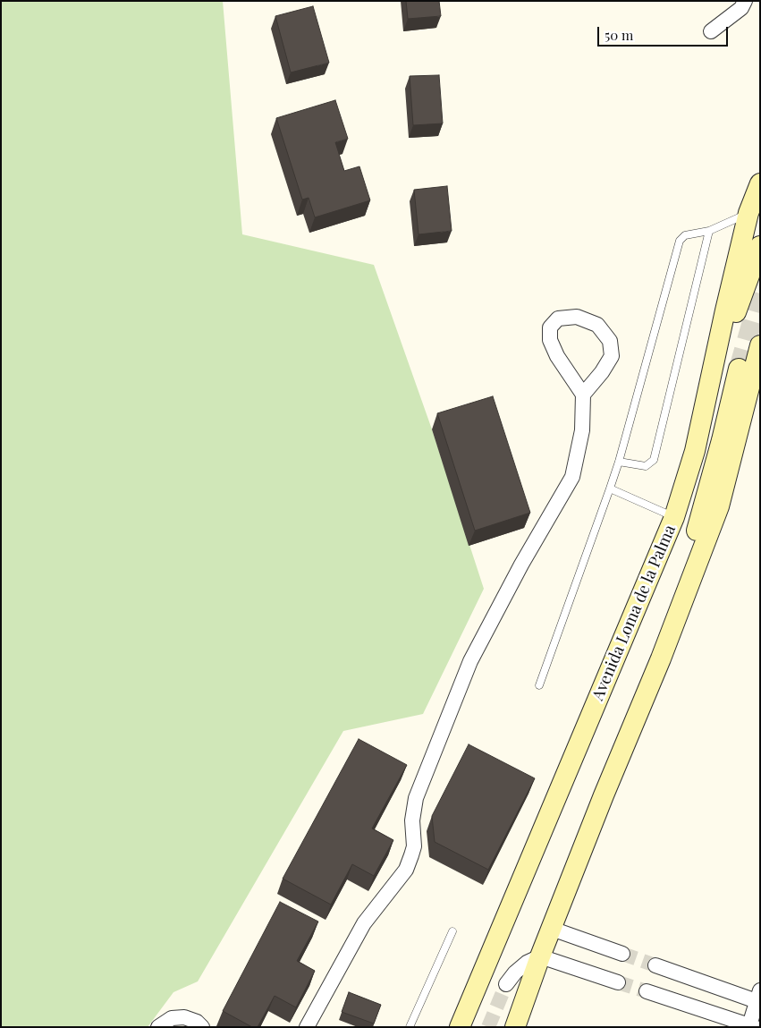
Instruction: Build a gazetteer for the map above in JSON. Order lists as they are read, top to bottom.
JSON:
{
  "streets": {
    "main road": ["Avenida Loma de la Palma"]
  },
  "scale_bar": "50 m"
}
